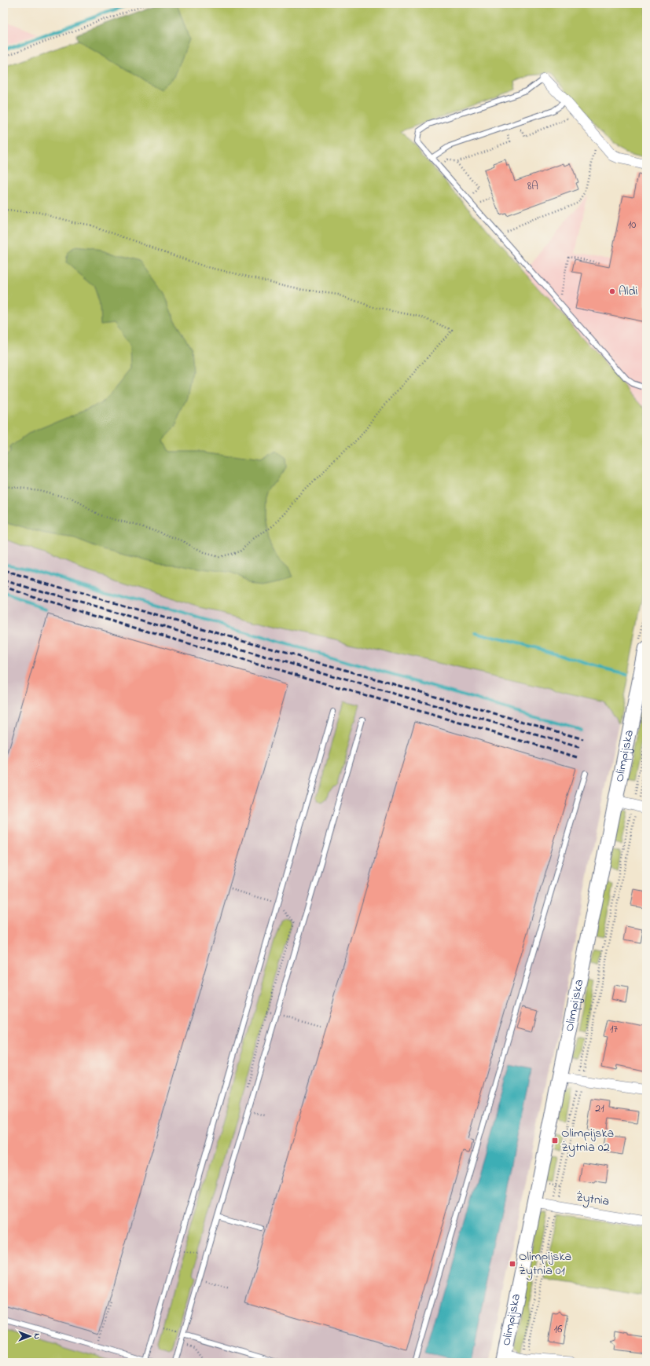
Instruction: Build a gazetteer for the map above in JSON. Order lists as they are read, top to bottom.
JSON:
{
  "streets": {
    "street": ["Olimpijska", "Żytnia"]
  },
  "crossings": [
    ["Olimpijska", "Żytnia"]
  ],
  "places": {
    "other": ["Aldi"],
    "transit": ["Olimpijska Żytnia 02", "Olimpijska Żytnia 01"]
  },
  "house_numbers": [
    "8A",
    "10",
    "17",
    "21",
    "16"
  ],
  "north": "right"
}
